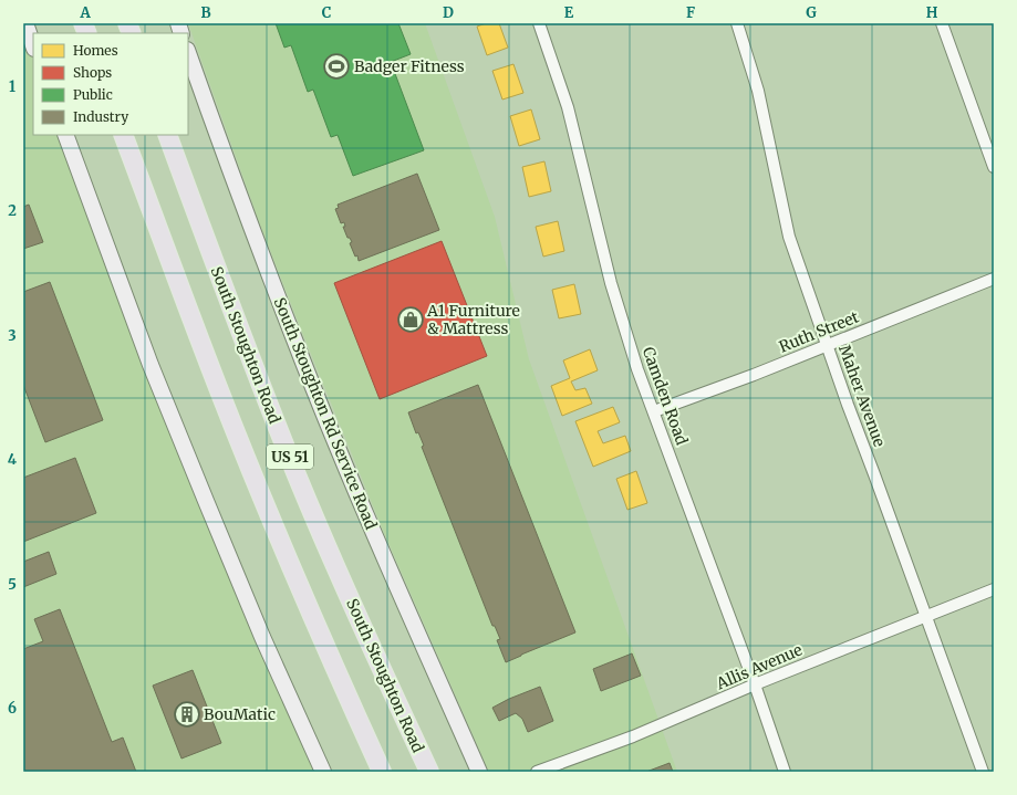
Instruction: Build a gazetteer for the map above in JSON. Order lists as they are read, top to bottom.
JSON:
{
  "streets": {
    "main road": ["South Stoughton Road", "US 51"],
    "street": [
      "Ruth Street",
      "Camden Road",
      "Maher Avenue",
      "South Stoughton Rd Service Road",
      "Allis Avenue"
    ]
  },
  "crossings": [
    ["Ruth Street", "Camden Road"],
    ["Ruth Street", "Maher Avenue"],
    ["Camden Road", "Allis Avenue"],
    ["Maher Avenue", "Allis Avenue"]
  ],
  "places": {
    "sports": ["Badger Fitness"],
    "shop": ["A1 Furniture & Mattress"],
    "building": ["BouMatic"]
  },
  "legend": [
    "Homes",
    "Shops",
    "Public",
    "Industry"
  ],
  "grid": {
    "columns": [
      "A",
      "B",
      "C",
      "D",
      "E",
      "F",
      "G",
      "H"
    ],
    "rows": [
      "1",
      "2",
      "3",
      "4",
      "5",
      "6"
    ]
  }
}
